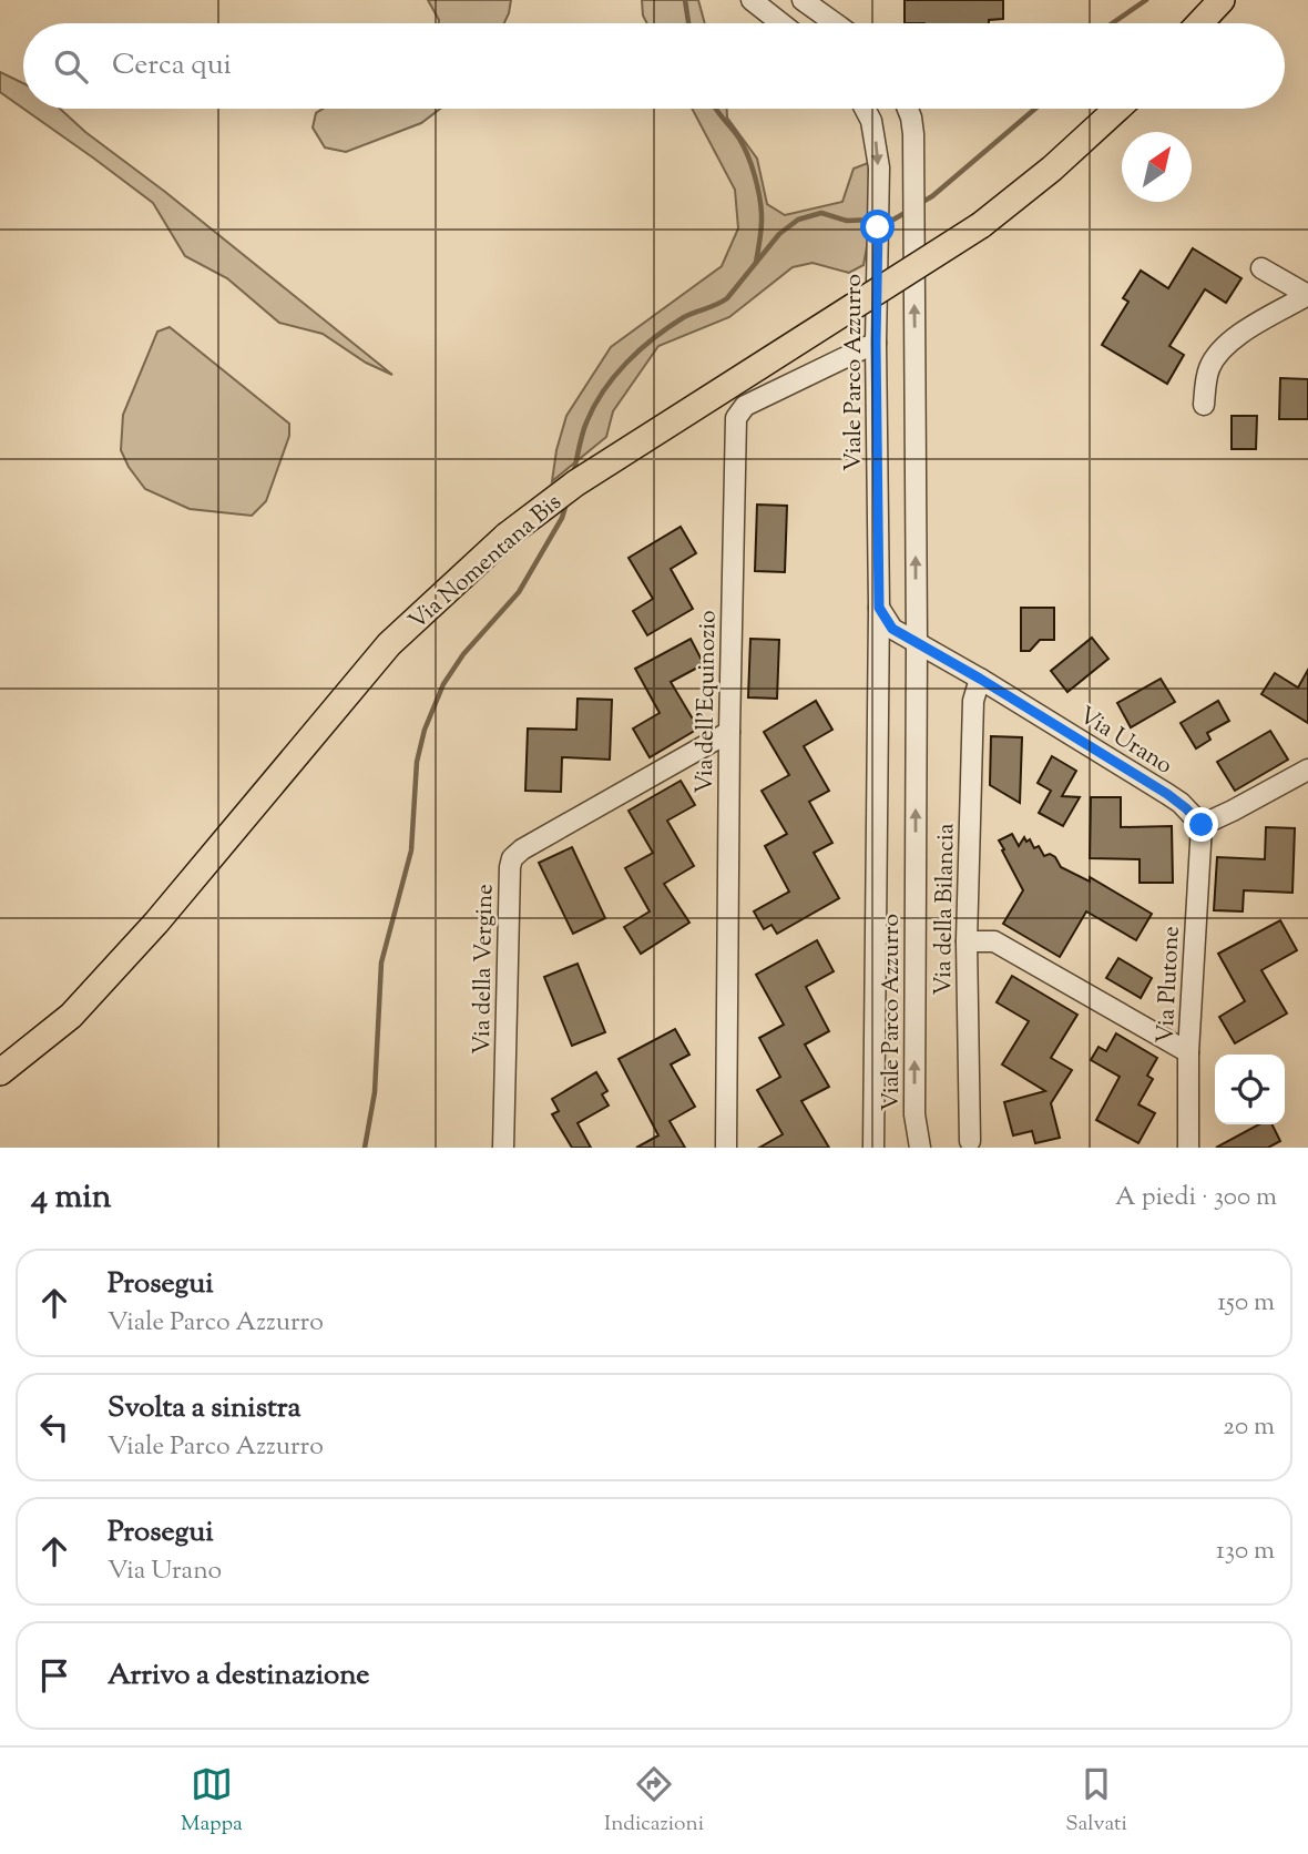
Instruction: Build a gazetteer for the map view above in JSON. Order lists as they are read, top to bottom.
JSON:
{
  "streets": {
    "main road": ["Via Nomentana Bis"],
    "street": [
      "Viale Parco Azzurro",
      "Via dell'Equinozio",
      "Via Urano",
      "Via della Bilancia",
      "Via della Vergine",
      "Via Plutone"
    ]
  },
  "crossings": [
    ["Viale Parco Azzurro", "Via dell'Equinozio"],
    ["Viale Parco Azzurro", "Via Urano"],
    ["Via dell'Equinozio", "Via della Vergine"],
    ["Via Urano", "Via della Bilancia"],
    ["Via Urano", "Via Plutone"]
  ],
  "north": "top right",
  "page": {
    "search": "Cerca qui",
    "heading": ["4 min", "A piedi · 300 m"],
    "list": [
      ["Prosegui", "Viale Parco Azzurro", "150 m"],
      ["Svolta a sinistra", "Viale Parco Azzurro", "20 m"],
      ["Prosegui", "Via Urano", "130 m"],
      "Arrivo a destinazione"
    ],
    "nav": ["Mappa", "Indicazioni", "Salvati"]
  }
}
